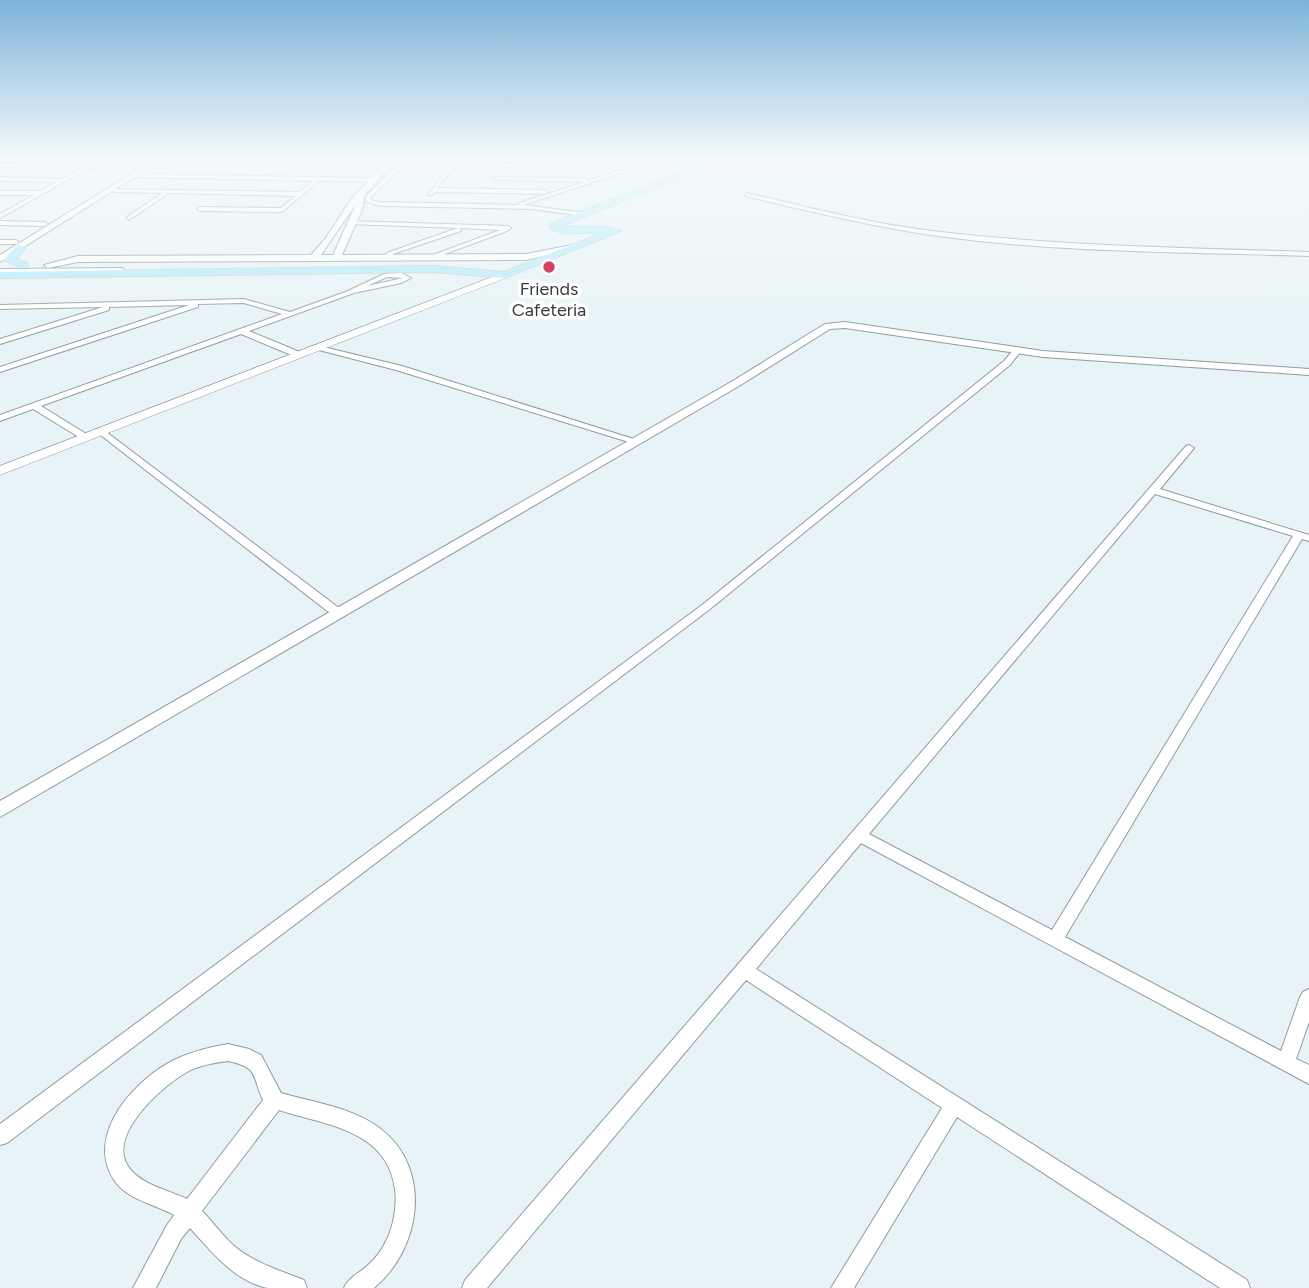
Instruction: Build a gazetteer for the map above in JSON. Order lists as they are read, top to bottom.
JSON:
{
  "places": ["Friends Cafeteria"]
}
